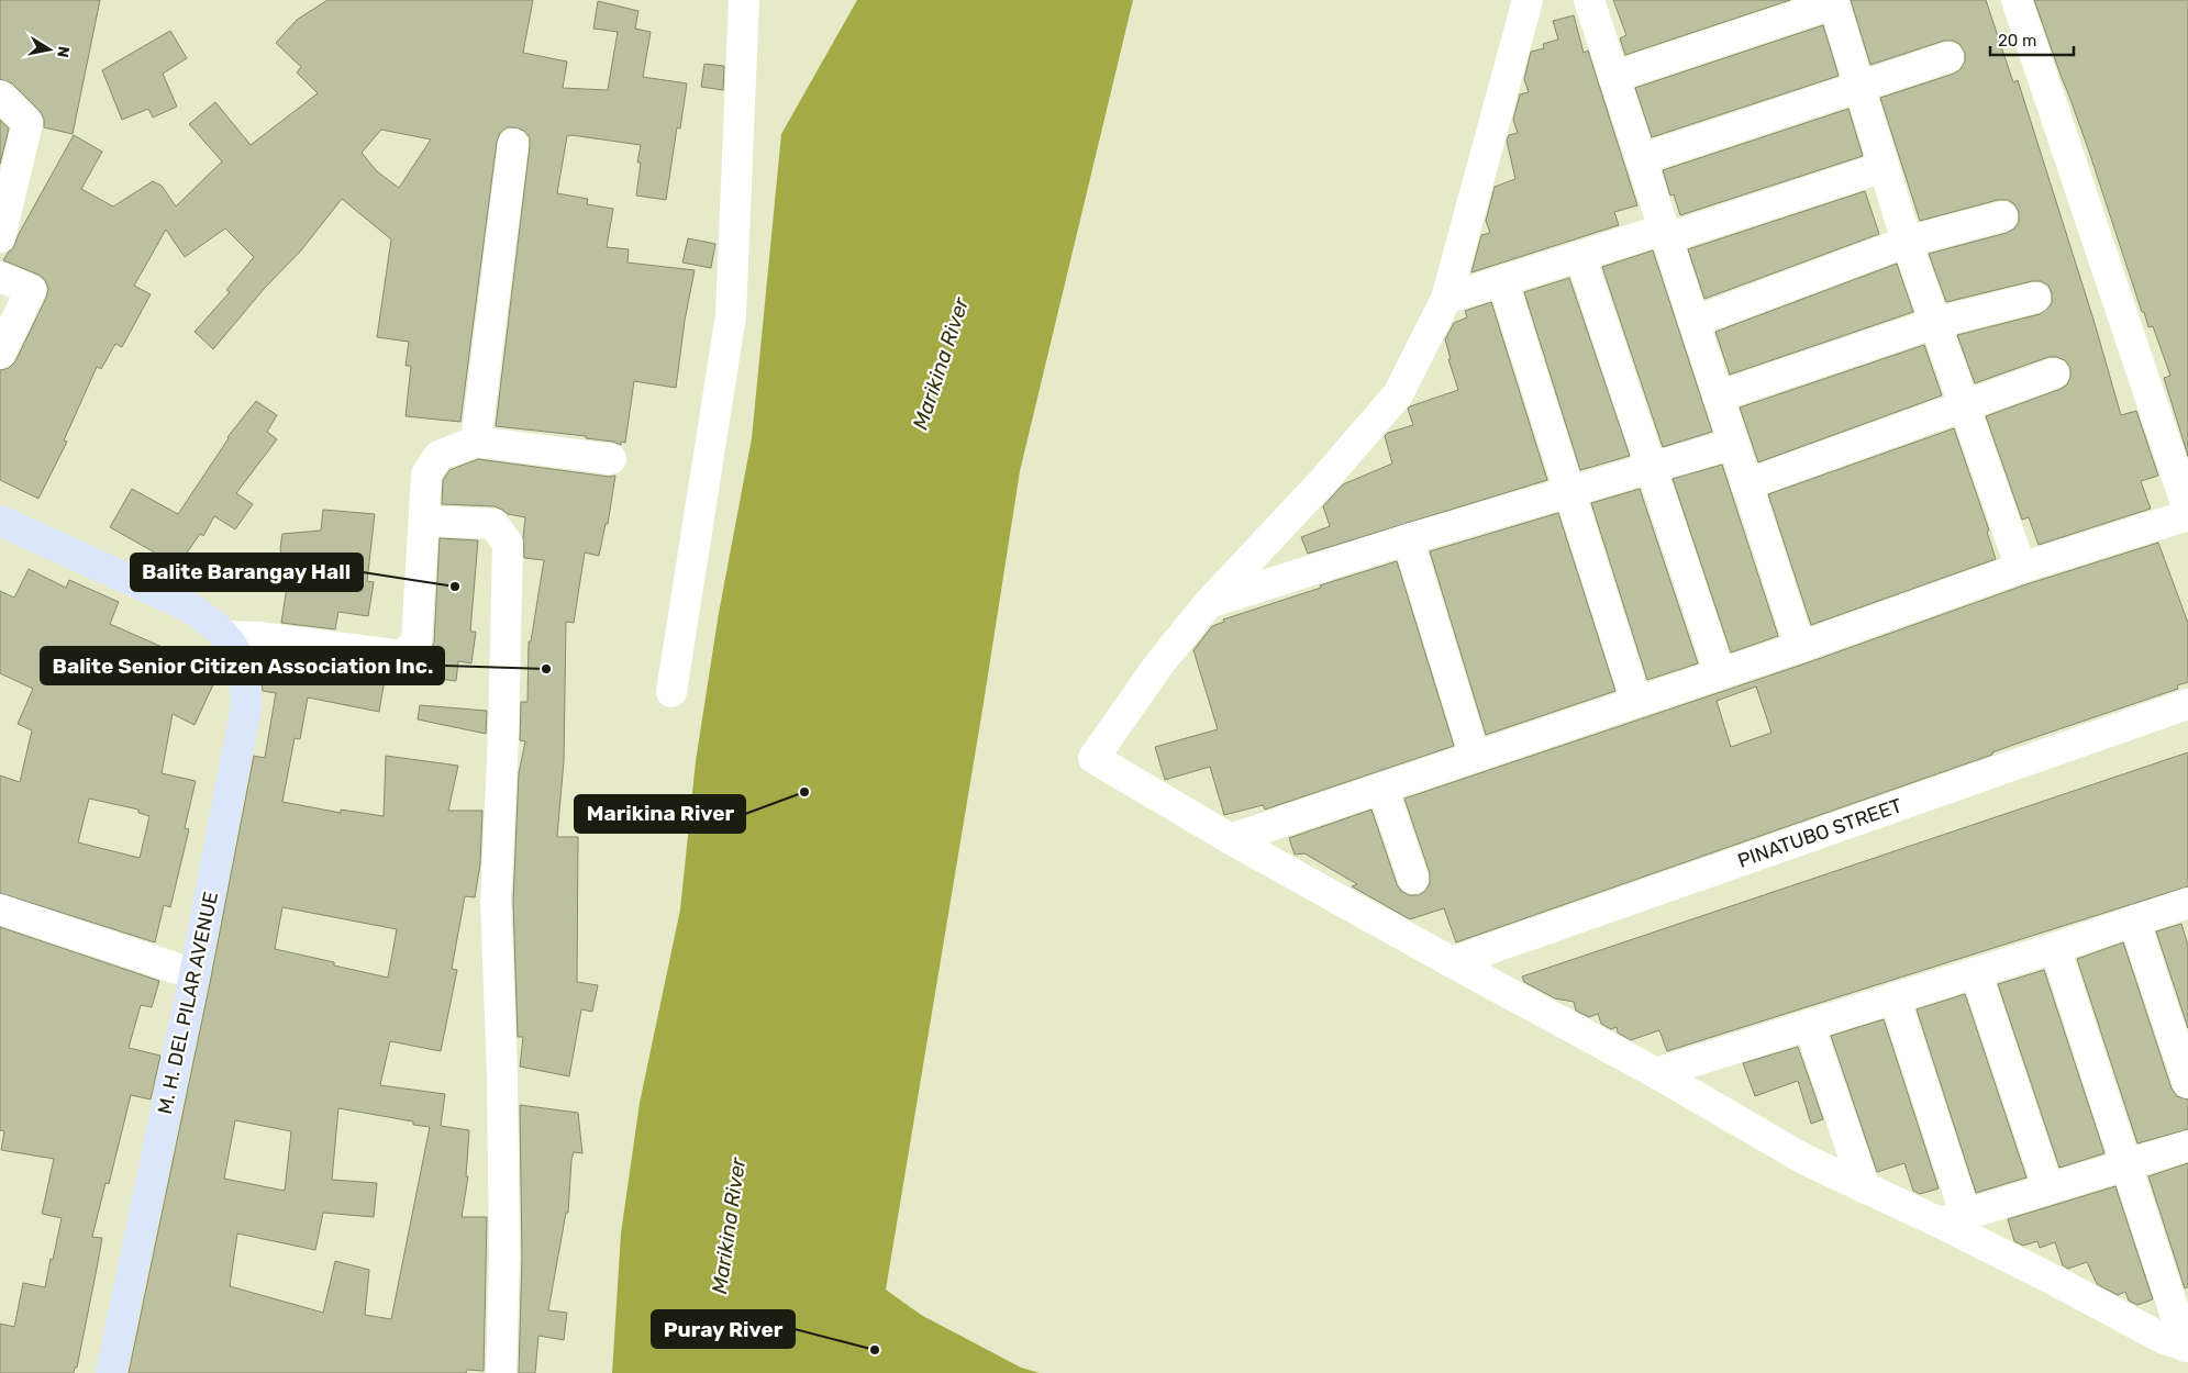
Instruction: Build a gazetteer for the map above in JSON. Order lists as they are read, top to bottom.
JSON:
{
  "streets": {
    "main road": ["M. H. DEL PILAR AVENUE"],
    "street": ["PINATUBO STREET"]
  },
  "water": ["Marikina River"],
  "places": [
    "Balite Barangay Hall",
    "Balite Senior Citizen Association Inc.",
    "Marikina River",
    "Puray River"
  ],
  "scale_bar": "20 m",
  "north": "right"
}
